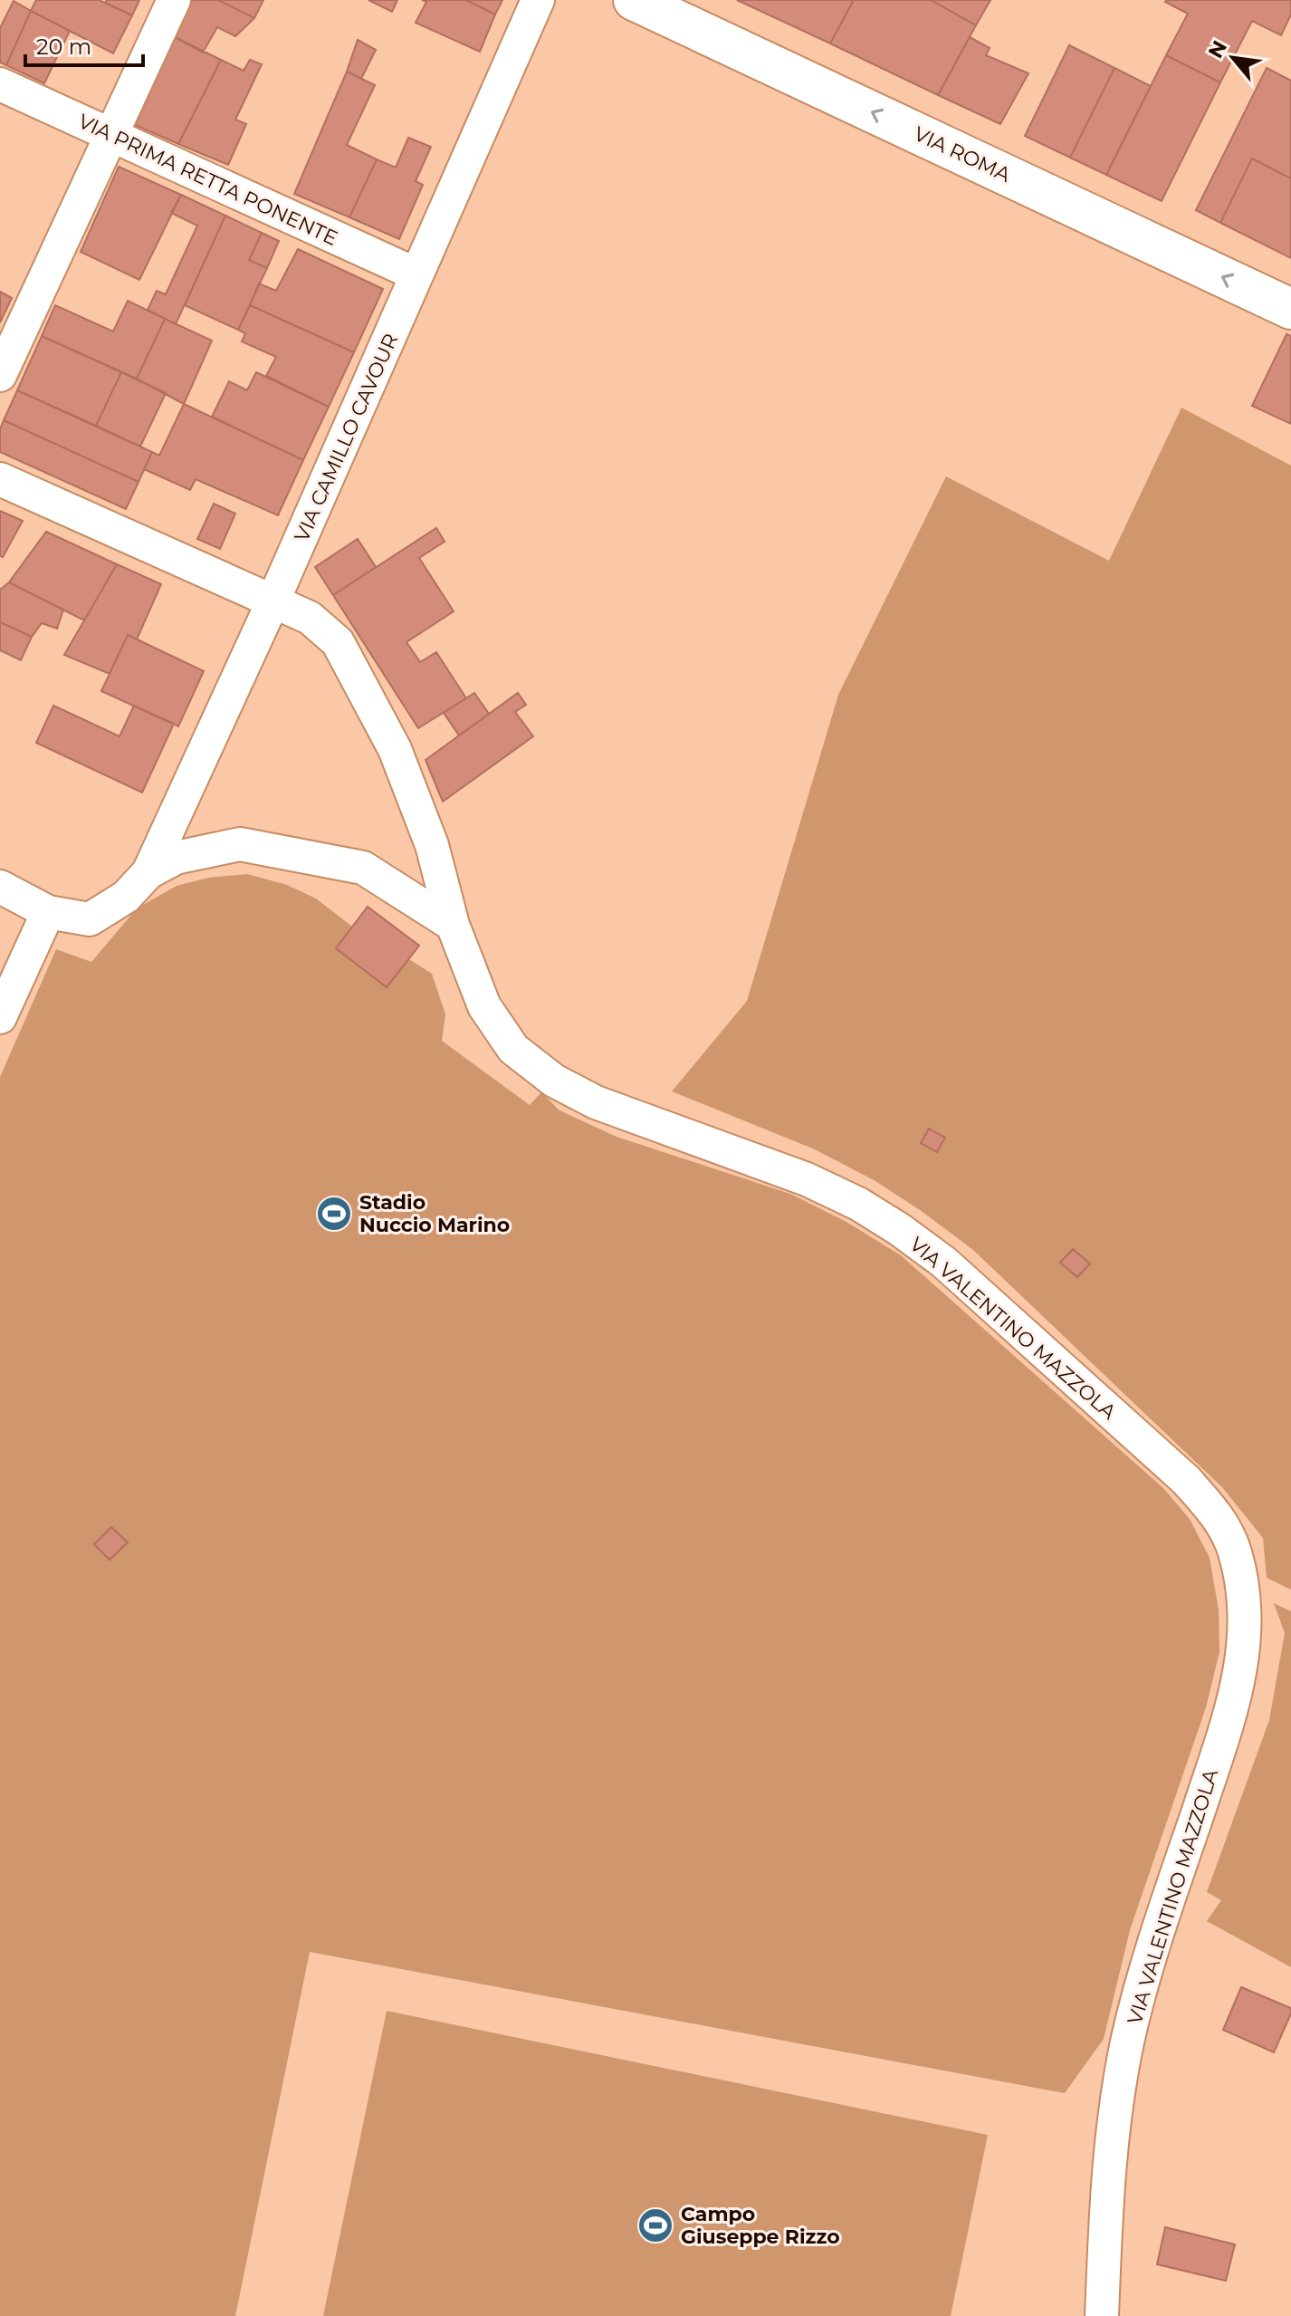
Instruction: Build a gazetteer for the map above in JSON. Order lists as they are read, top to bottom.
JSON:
{
  "streets": {
    "street": [
      "VIA ROMA",
      "VIA PRIMA RETTA PONENTE",
      "VIA CAMILLO CAVOUR",
      "VIA VALENTINO MAZZOLA"
    ]
  },
  "crossings": [
    ["VIA PRIMA RETTA PONENTE", "VIA CAMILLO CAVOUR"],
    ["VIA CAMILLO CAVOUR", "VIA VALENTINO MAZZOLA"]
  ],
  "one_way": ["VIA ROMA"],
  "places": {
    "sports": ["Stadio Nuccio Marino", "Campo Giuseppe Rizzo"]
  },
  "scale_bar": "20 m",
  "north": "top left"
}
